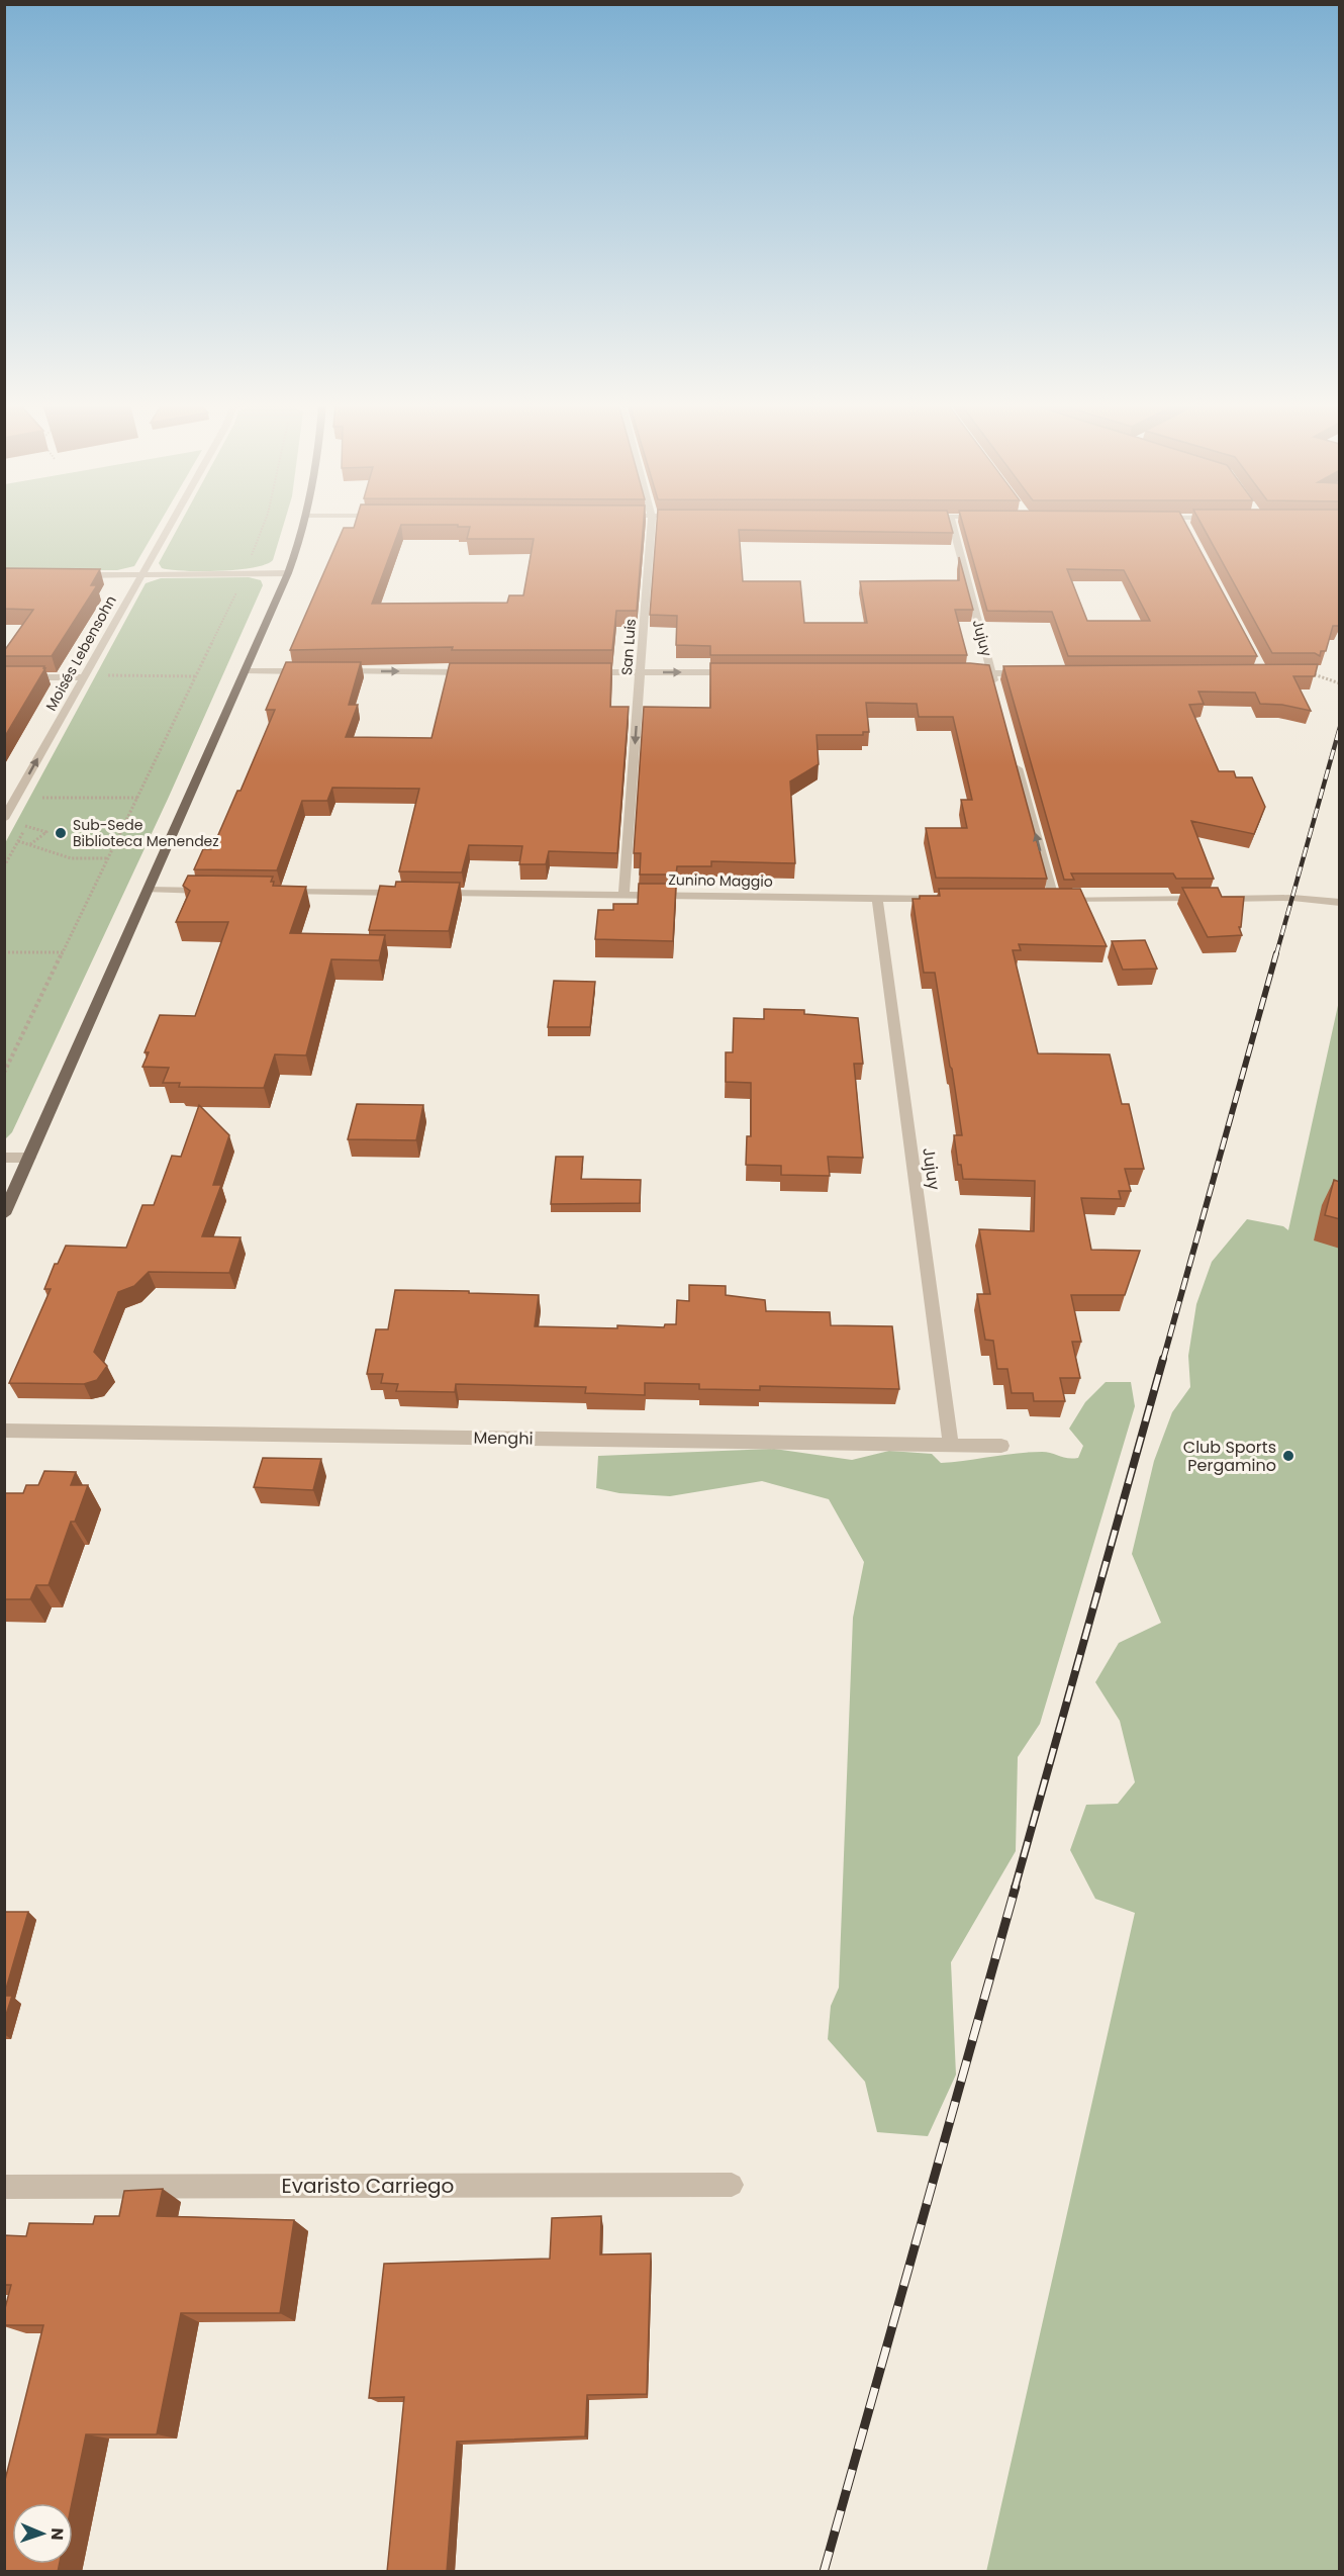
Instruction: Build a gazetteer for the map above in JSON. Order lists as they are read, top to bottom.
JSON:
{
  "streets": {
    "street": [
      "Jujuy",
      "San Luis",
      "Moisés Lebensohn",
      "Zunino Maggio",
      "Menghi",
      "Evaristo Carriego"
    ]
  },
  "crossings": [
    ["Jujuy", "Zunino Maggio"],
    ["Jujuy", "Menghi"],
    ["San Luis", "Zunino Maggio"]
  ],
  "one_way": ["San Luis", "Moisés Lebensohn"],
  "places": ["Sub-Sede Biblioteca Menendez", "Club Sports Pergamino"],
  "north": "right"
}
